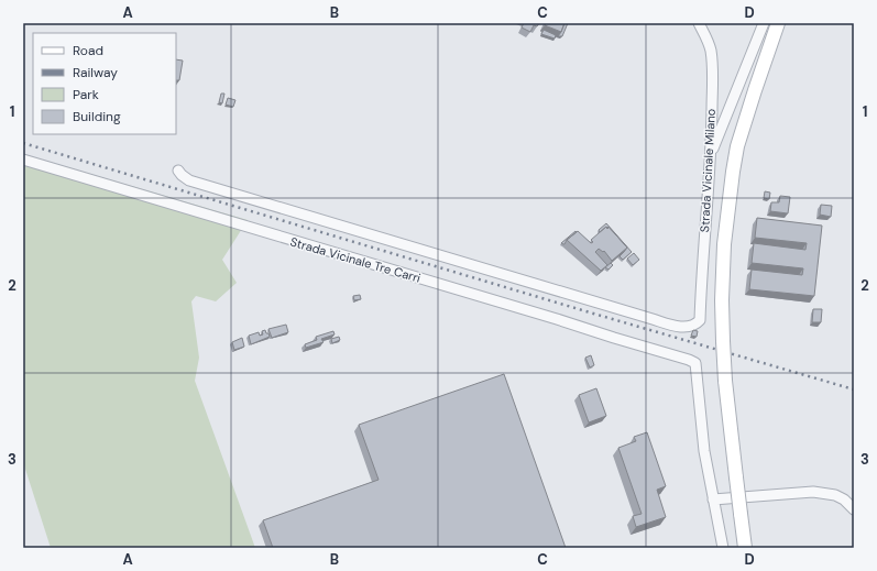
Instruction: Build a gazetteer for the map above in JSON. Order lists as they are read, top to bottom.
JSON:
{
  "streets": {
    "street": ["Strada Vicinale Milano", "Strada Vicinale Tre Carri"]
  },
  "legend": [
    "Road",
    "Railway",
    "Park",
    "Building"
  ],
  "grid": {
    "columns": [
      "A",
      "B",
      "C",
      "D"
    ],
    "rows": ["1", "2", "3"]
  }
}
